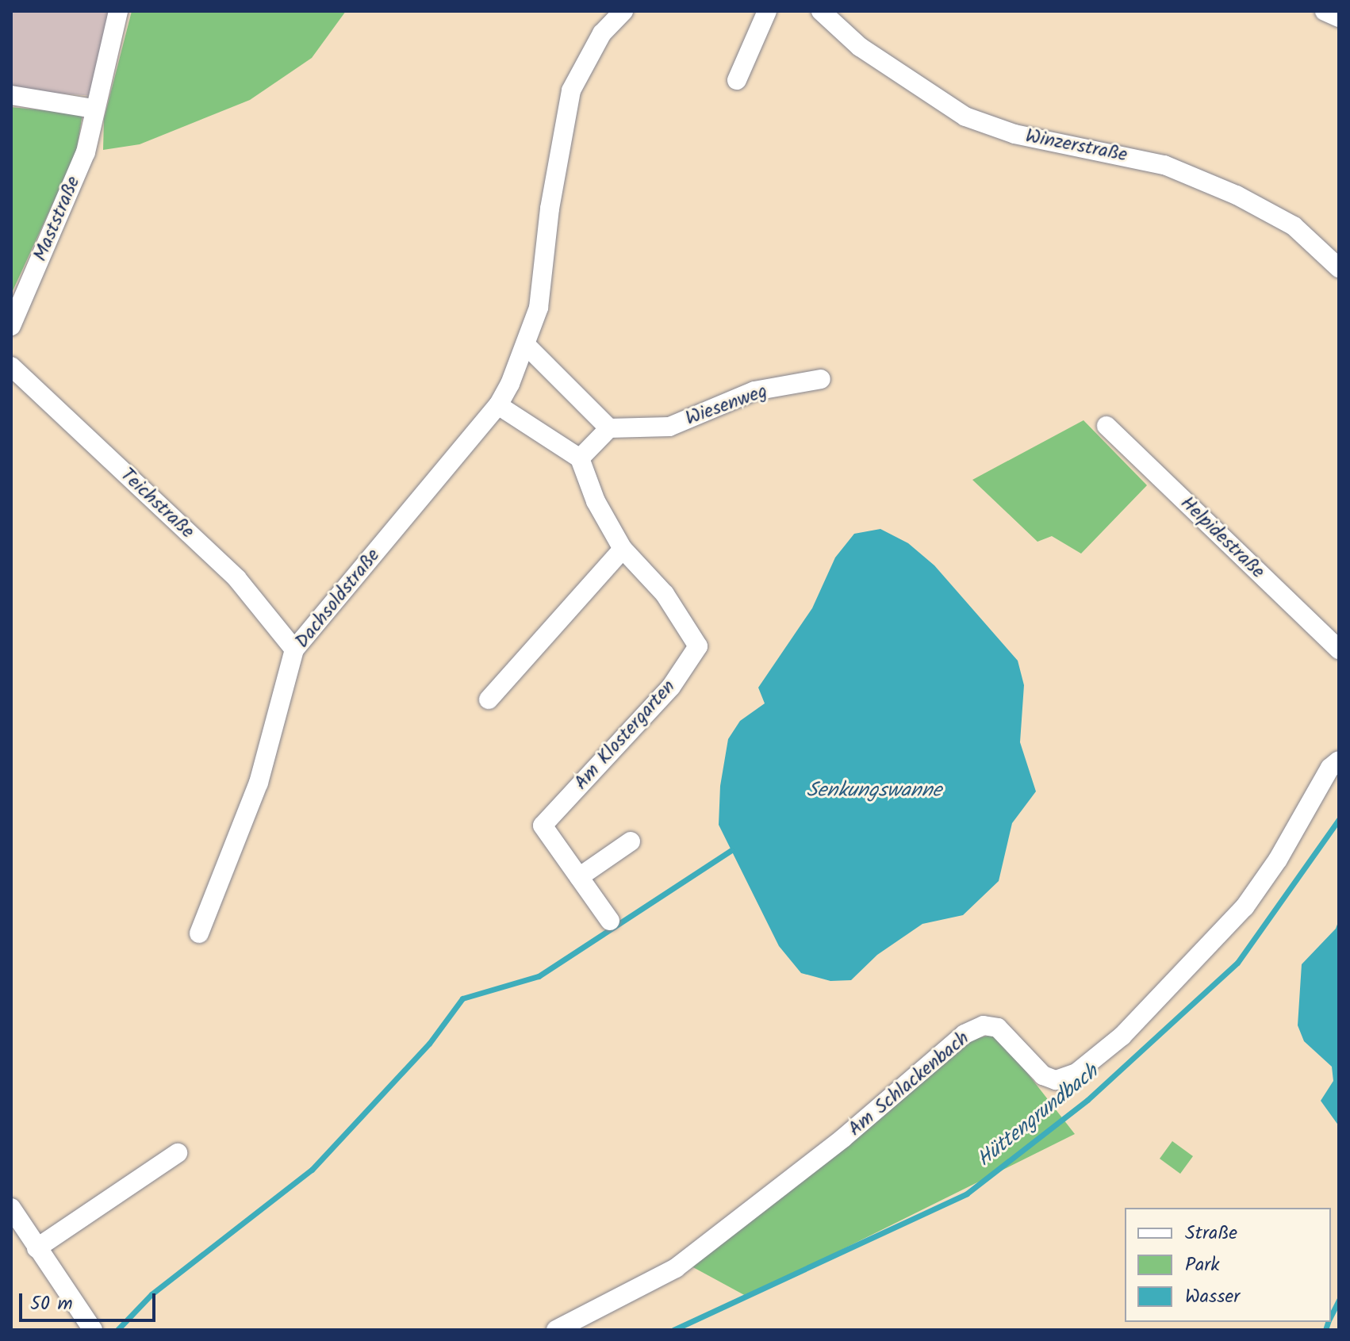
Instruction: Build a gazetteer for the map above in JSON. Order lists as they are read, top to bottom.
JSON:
{
  "streets": {
    "street": [
      "Winzerstraße",
      "Maststraße",
      "Wiesenweg",
      "Teichstraße",
      "Helpidestraße",
      "Dachsoldstraße",
      "Am Klostergarten",
      "Am Schlackenbach"
    ]
  },
  "crossings": [
    ["Teichstraße", "Dachsoldstraße"]
  ],
  "water": ["Senkungswanne", "Hüttengrundbach"],
  "legend": ["Straße", "Park", "Wasser"],
  "scale_bar": "50 m"
}
